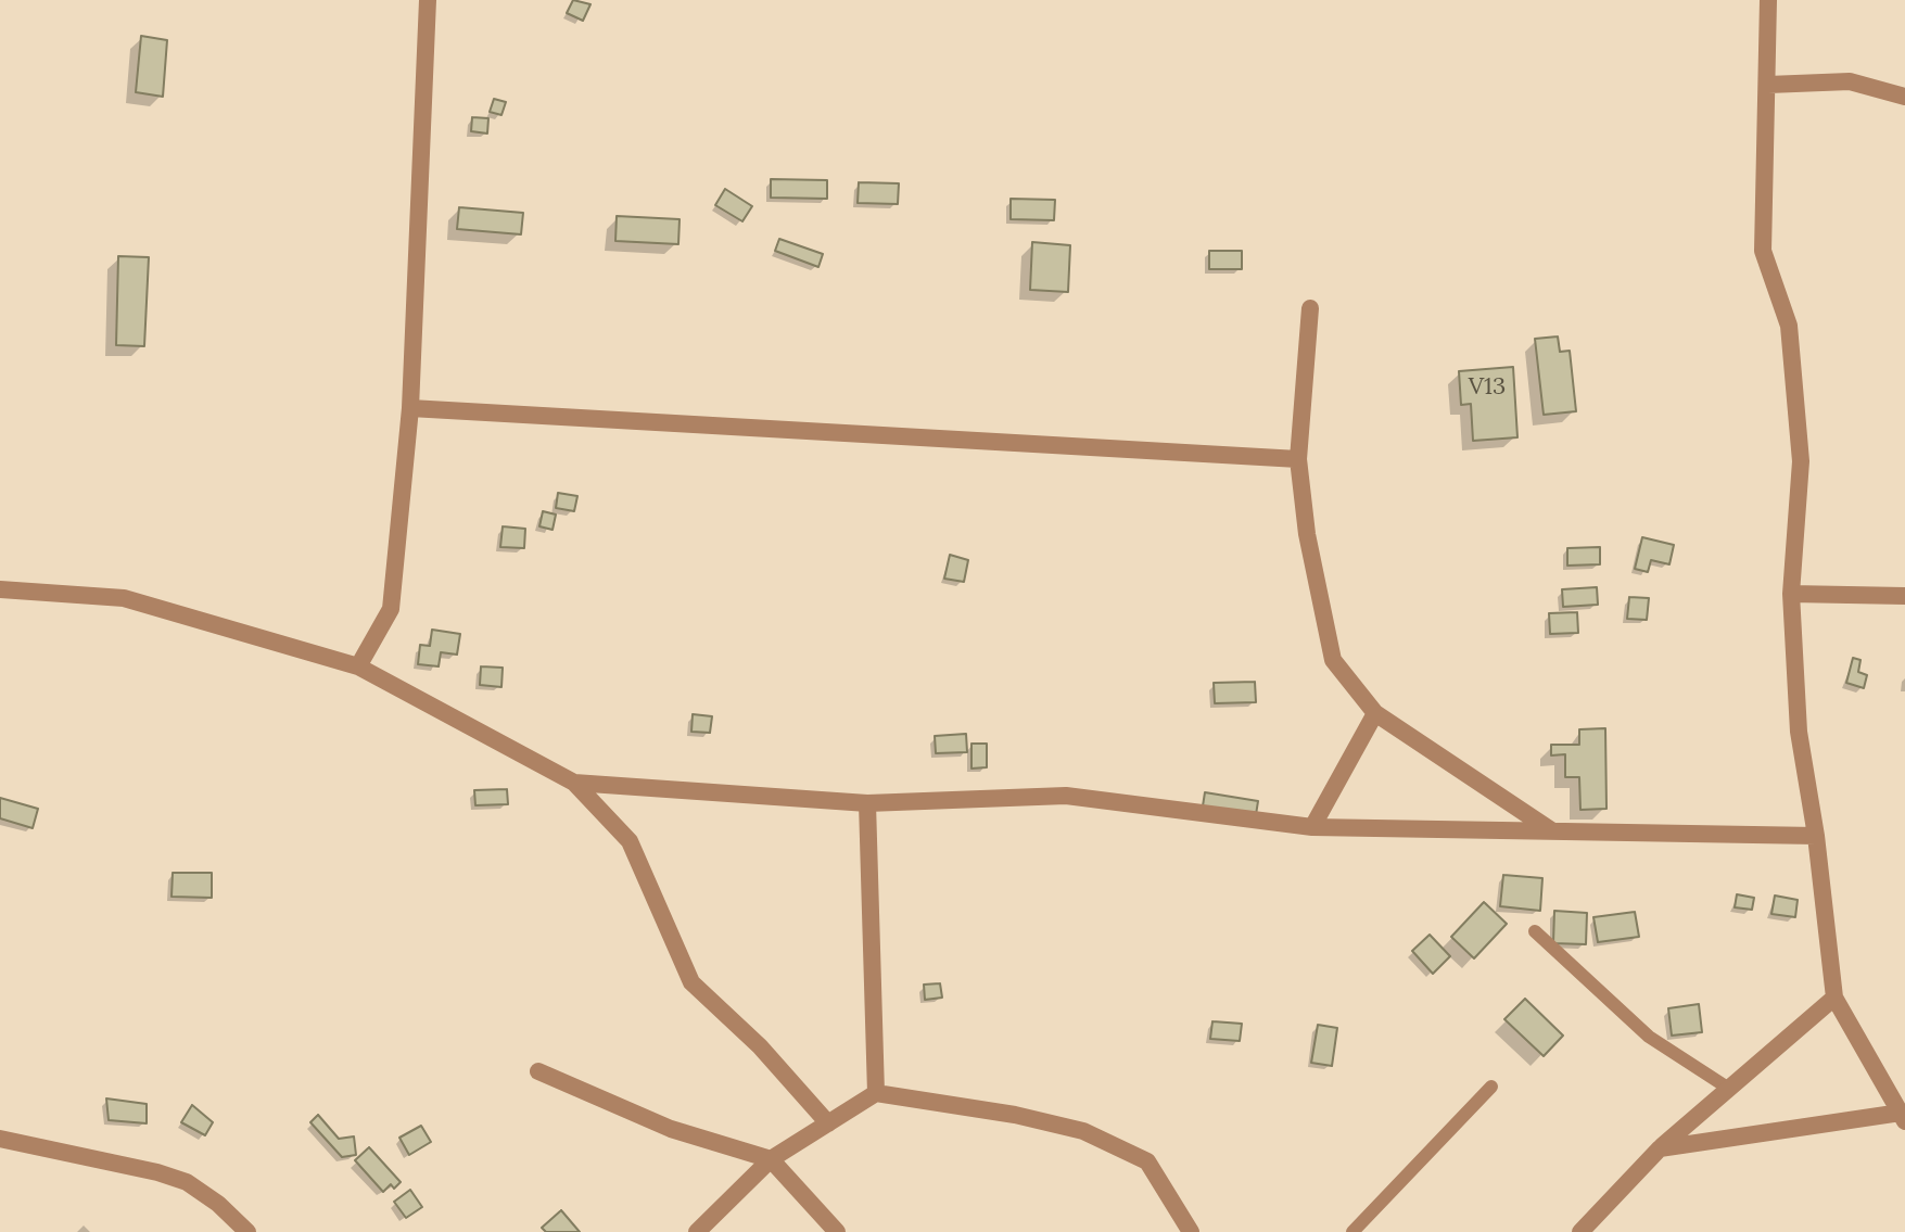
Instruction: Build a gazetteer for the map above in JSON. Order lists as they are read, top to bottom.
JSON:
{
  "house_numbers": ["V13"]
}
